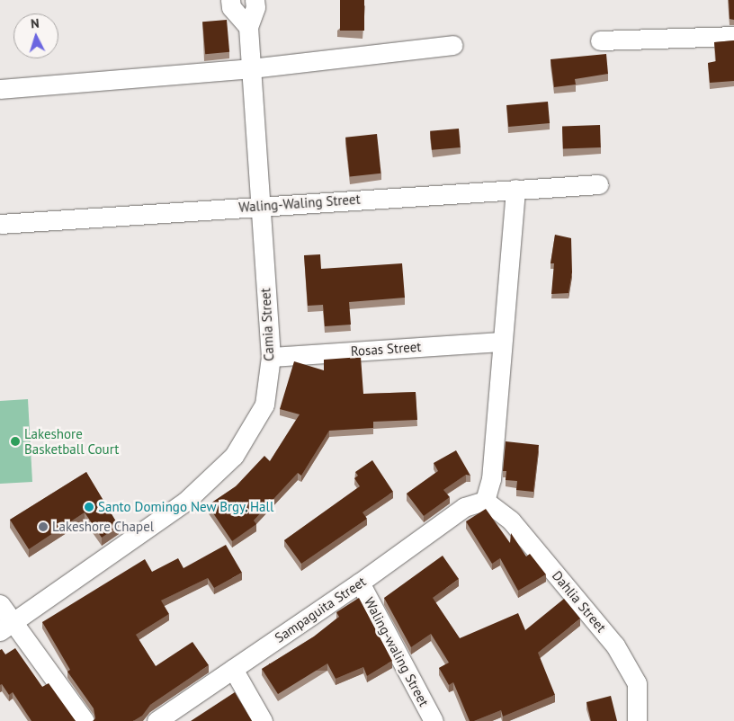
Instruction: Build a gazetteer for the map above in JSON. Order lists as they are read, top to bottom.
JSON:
{
  "streets": {
    "street": [
      "Waling-Waling Street",
      "Camia Street",
      "Rosas Street",
      "Dahlia Street",
      "Sampaguita Street",
      "Waling-waling Street"
    ]
  },
  "crossings": [
    ["Waling-Waling Street", "Camia Street"],
    ["Camia Street", "Rosas Street"],
    ["Dahlia Street", "Sampaguita Street"],
    ["Sampaguita Street", "Waling-waling Street"]
  ],
  "places": ["Lakeshore Basketball Court", "Santo Domingo New Brgy. Hall", "Lakeshore Chapel"],
  "north": "top"
}
